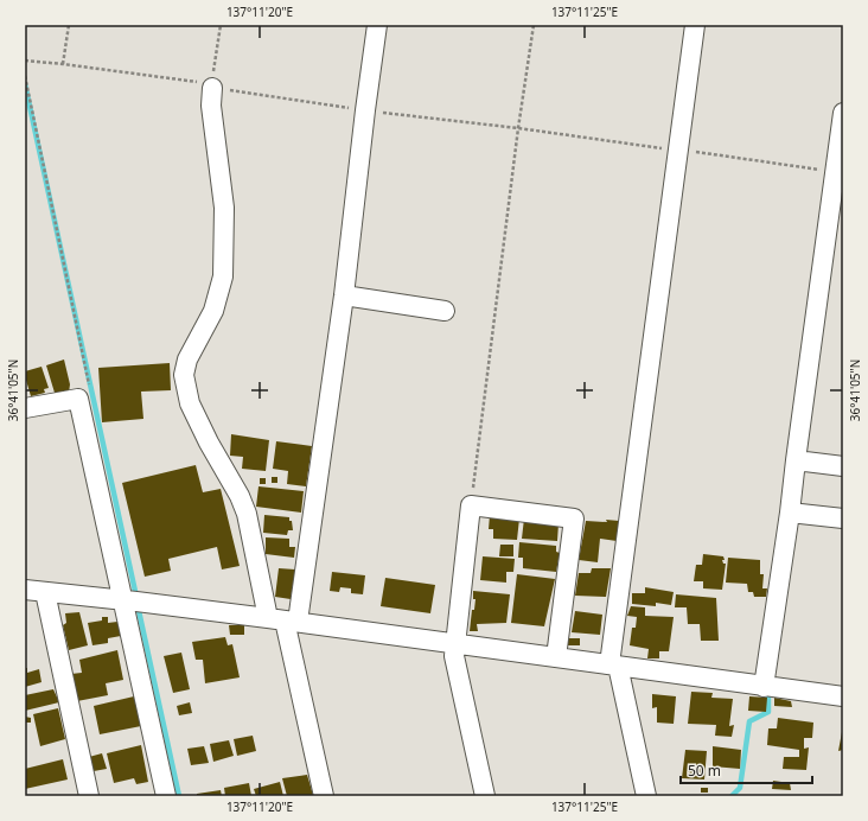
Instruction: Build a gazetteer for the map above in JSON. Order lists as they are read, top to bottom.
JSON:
{
  "scale_bar": "50 m",
  "coordinates": ["137°11'20\"E", "137°11'25\"E", "36°41'05\"N"]
}
